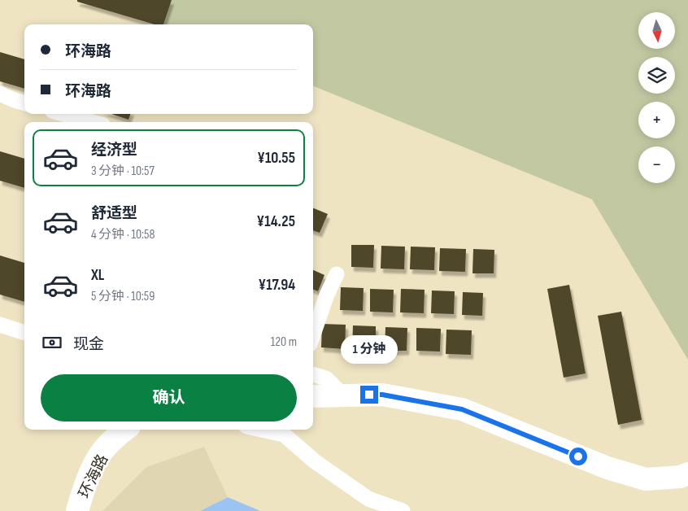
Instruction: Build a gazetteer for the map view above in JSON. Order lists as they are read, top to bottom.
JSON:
{
  "streets": {
    "main road": ["环海路"]
  },
  "north": "bottom",
  "page": {
    "map_buttons": ["+", "−"],
    "banner": ["环海路", "环海路"],
    "list": [
      {
        "name": "经济型",
        "note": "3 分钟 · 10:57",
        "value": "¥10.55"
      },
      {
        "name": "舒适型",
        "note": "4 分钟 · 10:58",
        "value": "¥14.25"
      },
      {
        "name": "XL",
        "note": "5 分钟 · 10:59",
        "value": "¥17.94"
      }
    ],
    "pay": ["现金", "120 m"],
    "bubble": "1 分钟",
    "buttons": "确认"
  }
}
